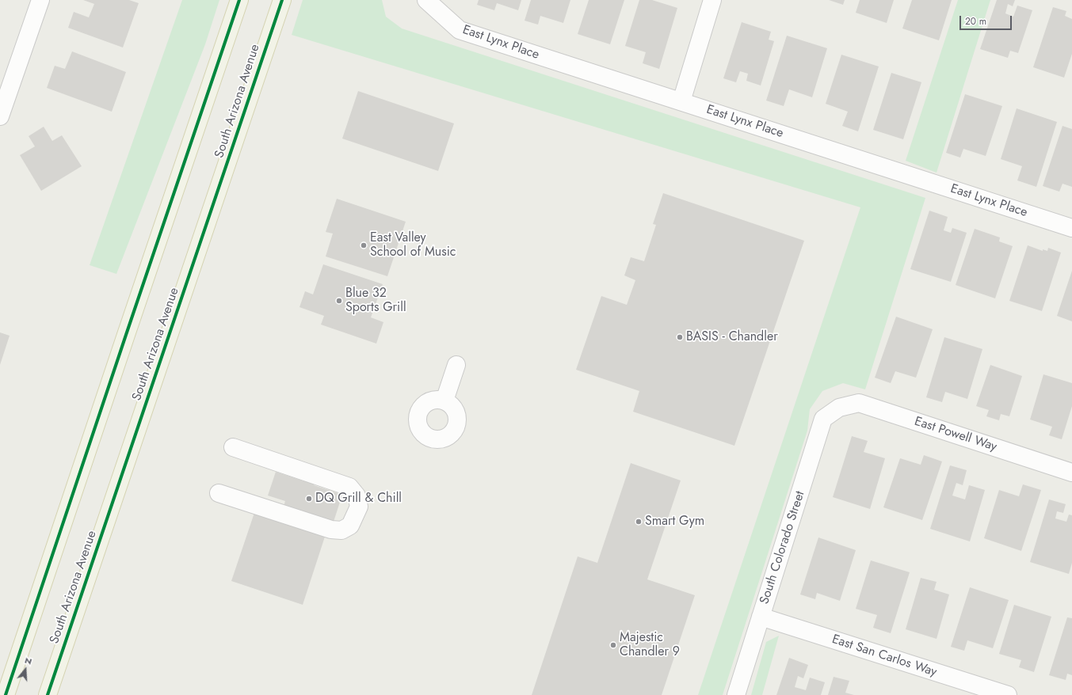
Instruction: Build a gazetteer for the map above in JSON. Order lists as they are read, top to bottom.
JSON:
{
  "streets": {
    "main road": ["South Arizona Avenue"],
    "street": [
      "East Lynx Place",
      "East Powell Way",
      "South Colorado Street",
      "East San Carlos Way"
    ]
  },
  "crossings": [
    ["East Powell Way", "South Colorado Street"],
    ["South Colorado Street", "East San Carlos Way"]
  ],
  "places": [
    "East Valley School of Music",
    "Blue 32 Sports Grill",
    "BASIS - Chandler",
    "DQ Grill & Chill",
    "Smart Gym",
    "Majestic Chandler 9"
  ],
  "scale_bar": "20 m",
  "north": "top"
}
